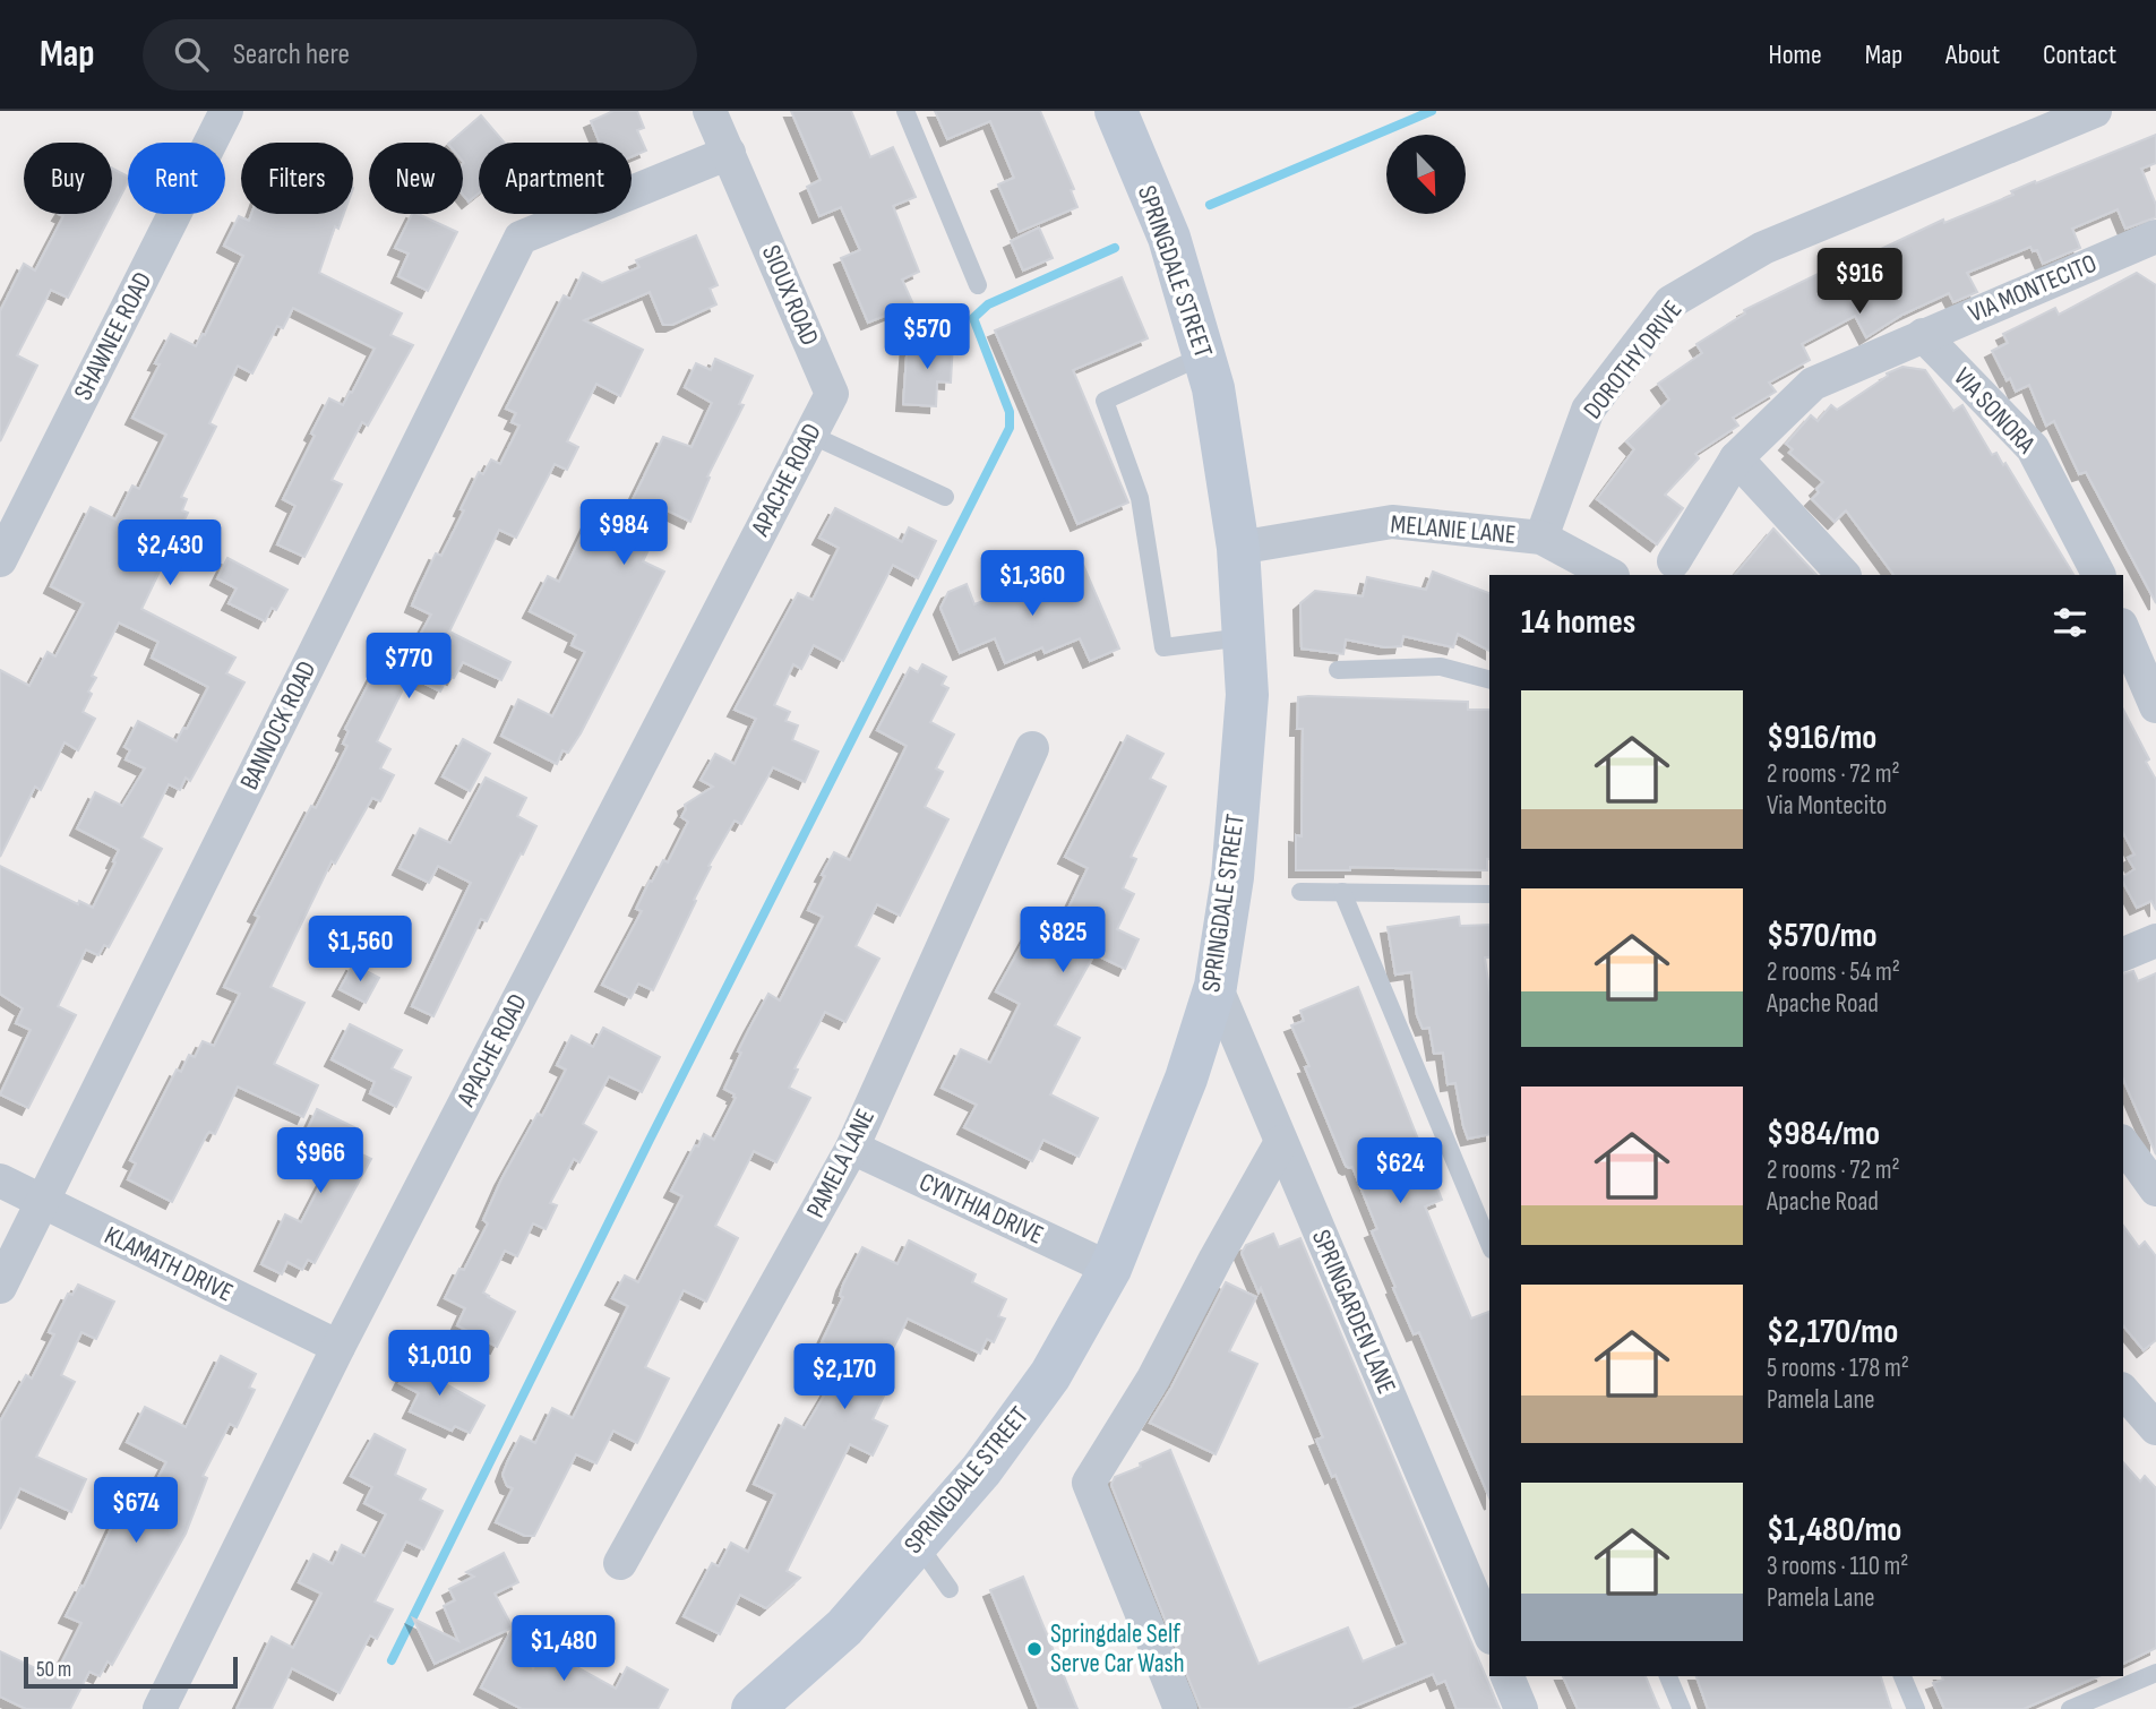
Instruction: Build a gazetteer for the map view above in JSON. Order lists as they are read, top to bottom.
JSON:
{
  "streets": {
    "main road": ["SPRINGDALE STREET"],
    "street": [
      "VIA MONTECITO",
      "SIOUX ROAD",
      "SHAWNEE ROAD",
      "DOROTHY DRIVE",
      "VIA SONORA",
      "APACHE ROAD",
      "MELANIE LANE",
      "BANNOCK ROAD",
      "PAMELA LANE",
      "CYNTHIA DRIVE",
      "KLAMATH DRIVE",
      "SPRINGARDEN LANE"
    ]
  },
  "crossings": [
    ["SPRINGDALE STREET", "MELANIE LANE"],
    ["SPRINGDALE STREET", "CYNTHIA DRIVE"],
    ["SPRINGDALE STREET", "SPRINGARDEN LANE"],
    ["VIA MONTECITO", "VIA SONORA"],
    ["SIOUX ROAD", "APACHE ROAD"],
    ["SIOUX ROAD", "BANNOCK ROAD"],
    ["DOROTHY DRIVE", "MELANIE LANE"],
    ["APACHE ROAD", "KLAMATH DRIVE"],
    ["BANNOCK ROAD", "KLAMATH DRIVE"],
    ["PAMELA LANE", "CYNTHIA DRIVE"]
  ],
  "places": ["Springdale Self Serve Car Wash"],
  "scale_bar": "50 m",
  "north": "bottom right",
  "page": {
    "header": "Map",
    "search": "Search here",
    "nav": [
      "Home",
      "Map",
      "About",
      "Contact"
    ],
    "chip": [
      "Buy",
      "Rent",
      "Filters",
      "New",
      "Apartment"
    ],
    "price": [
      "$916",
      "$570",
      "$984",
      "$2,430",
      "$1,360",
      "$770",
      "$825",
      "$1,560",
      "$966",
      "$624",
      "$1,010",
      "$2,170",
      "$674",
      "$1,480"
    ],
    "heading": "14 homes",
    "list": [
      {
        "name": "$916/mo",
        "note": "2 rooms · 72 m² · Via Montecito"
      },
      {
        "name": "$570/mo",
        "note": "2 rooms · 54 m² · Apache Road"
      },
      {
        "name": "$984/mo",
        "note": "2 rooms · 72 m² · Apache Road"
      },
      {
        "name": "$2,170/mo",
        "note": "5 rooms · 178 m² · Pamela Lane"
      },
      {
        "name": "$1,480/mo",
        "note": "3 rooms · 110 m² · Pamela Lane"
      }
    ],
    "scale": "50 m"
  }
}
